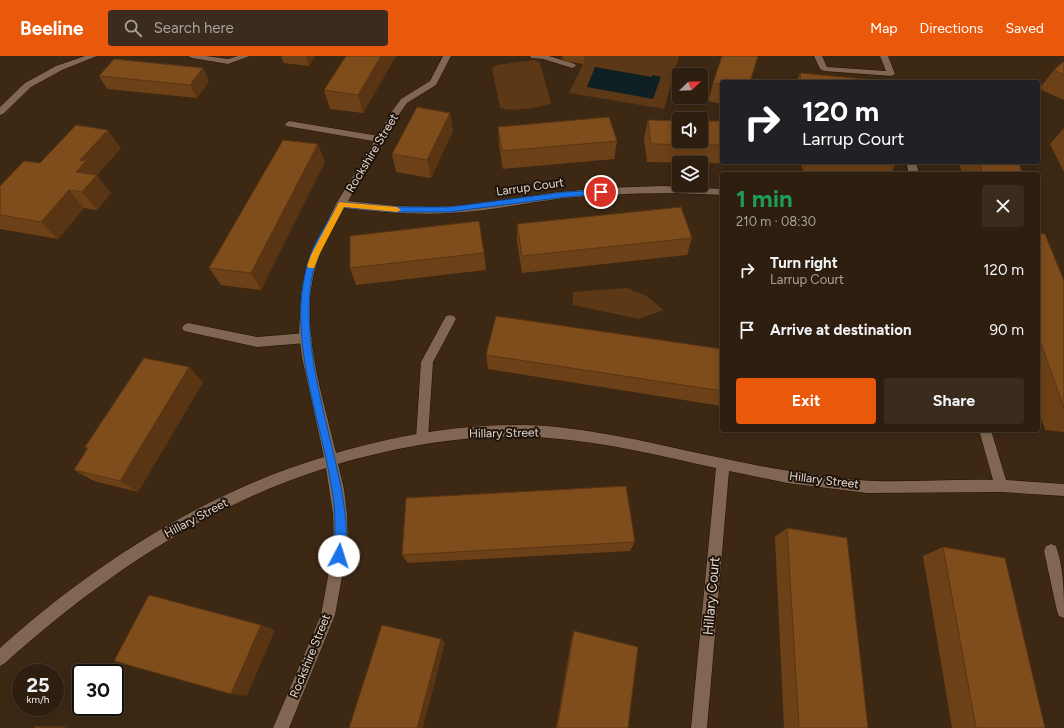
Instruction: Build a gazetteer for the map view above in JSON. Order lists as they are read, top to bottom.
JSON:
{
  "streets": {
    "street": [
      "Rockshire Street",
      "Larrup Court",
      "Hillary Street",
      "Hillary Court"
    ]
  },
  "crossings": [
    ["Rockshire Street", "Larrup Court"],
    ["Rockshire Street", "Hillary Street"],
    ["Hillary Street", "Hillary Court"]
  ],
  "north": "top right",
  "page": {
    "header": "Beeline",
    "search": "Search here",
    "nav": ["Map", "Directions", "Saved"],
    "turn": ["120 m", "Larrup Court"],
    "heading": ["1 min", "210 m · 08:30"],
    "list": [
      {
        "name": "Turn right",
        "note": "Larrup Court",
        "value": "120 m"
      },
      {
        "name": "Arrive at destination",
        "value": "90 m"
      }
    ],
    "buttons": ["Exit", "Share"],
    "speed": "25 km/h",
    "limit": "30"
  }
}
